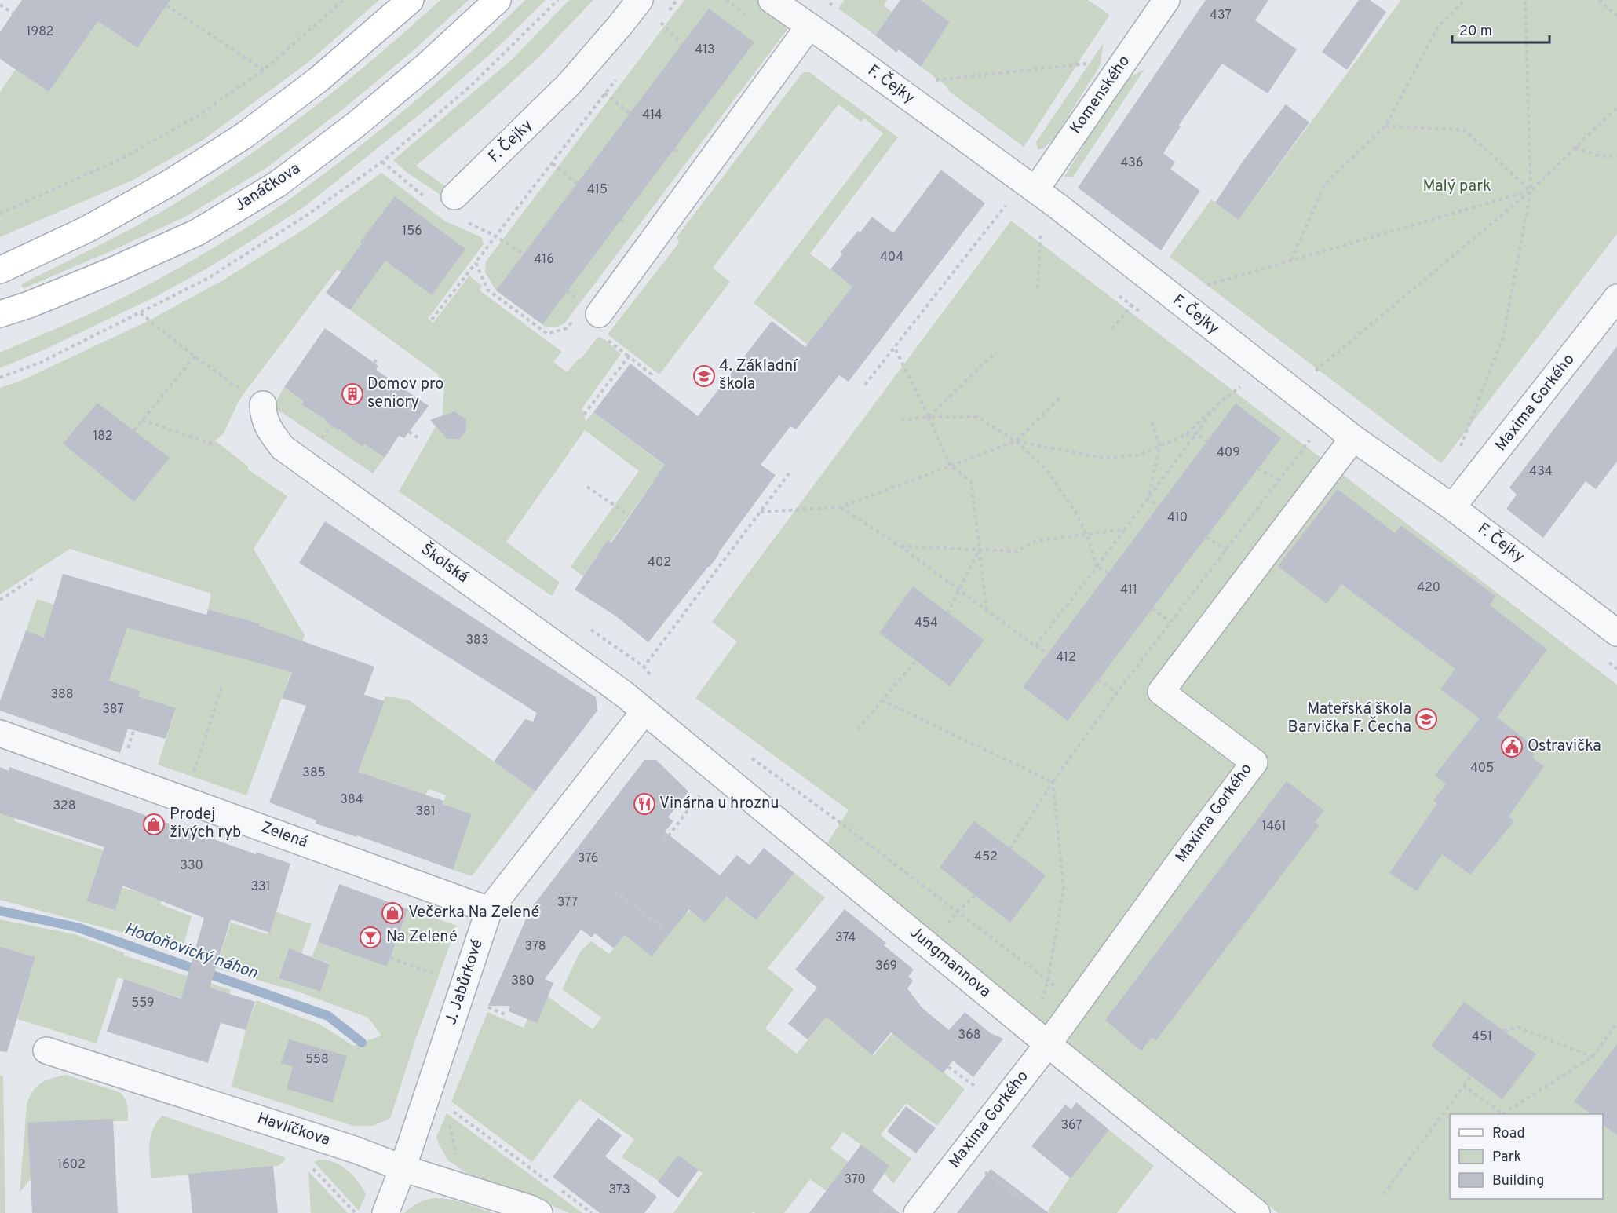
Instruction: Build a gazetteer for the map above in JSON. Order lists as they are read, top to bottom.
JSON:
{
  "streets": {
    "main road": ["Janáčkova"],
    "street": [
      "F. Čejky",
      "Komenského",
      "Maxima Gorkého",
      "Školská",
      "Zelená",
      "Jungmannova",
      "J. Jabůrkové",
      "Havlíčkova"
    ]
  },
  "crossings": [
    ["F. Čejky", "Komenského"],
    ["F. Čejky", "Maxima Gorkého"],
    ["Maxima Gorkého", "Jungmannova"],
    ["Školská", "Jungmannova"],
    ["Školská", "J. Jabůrkové"],
    ["Zelená", "J. Jabůrkové"],
    ["Jungmannova", "J. Jabůrkové"],
    ["J. Jabůrkové", "Havlíčkova"]
  ],
  "water": ["Hodoňovický náhon"],
  "parks": ["Malý park"],
  "places": {
    "school or university": ["4. Základní škola", "Mateřská škola Barvička F. Čecha"],
    "building": ["Domov pro seniory"],
    "public building": ["Ostravička"],
    "restaurant": ["Vinárna u hroznu"],
    "shop": ["Prodej živých ryb", "Večerka Na Zelené"],
    "bar": ["Na Zelené"]
  },
  "house_numbers": [
    "437",
    "1982",
    "413",
    "414",
    "436",
    "415",
    "156",
    "404",
    "416",
    "182",
    "409",
    "434",
    "410",
    "402",
    "420",
    "411",
    "454",
    "383",
    "412",
    "388",
    "387",
    "405",
    "385",
    "384",
    "328",
    "381",
    "1461",
    "452",
    "376",
    "330",
    "331",
    "377",
    "374",
    "378",
    "369",
    "380",
    "559",
    "368",
    "451",
    "558",
    "367",
    "1602",
    "370",
    "373"
  ],
  "legend": ["Road", "Park", "Building"],
  "scale_bar": "20 m"
}
